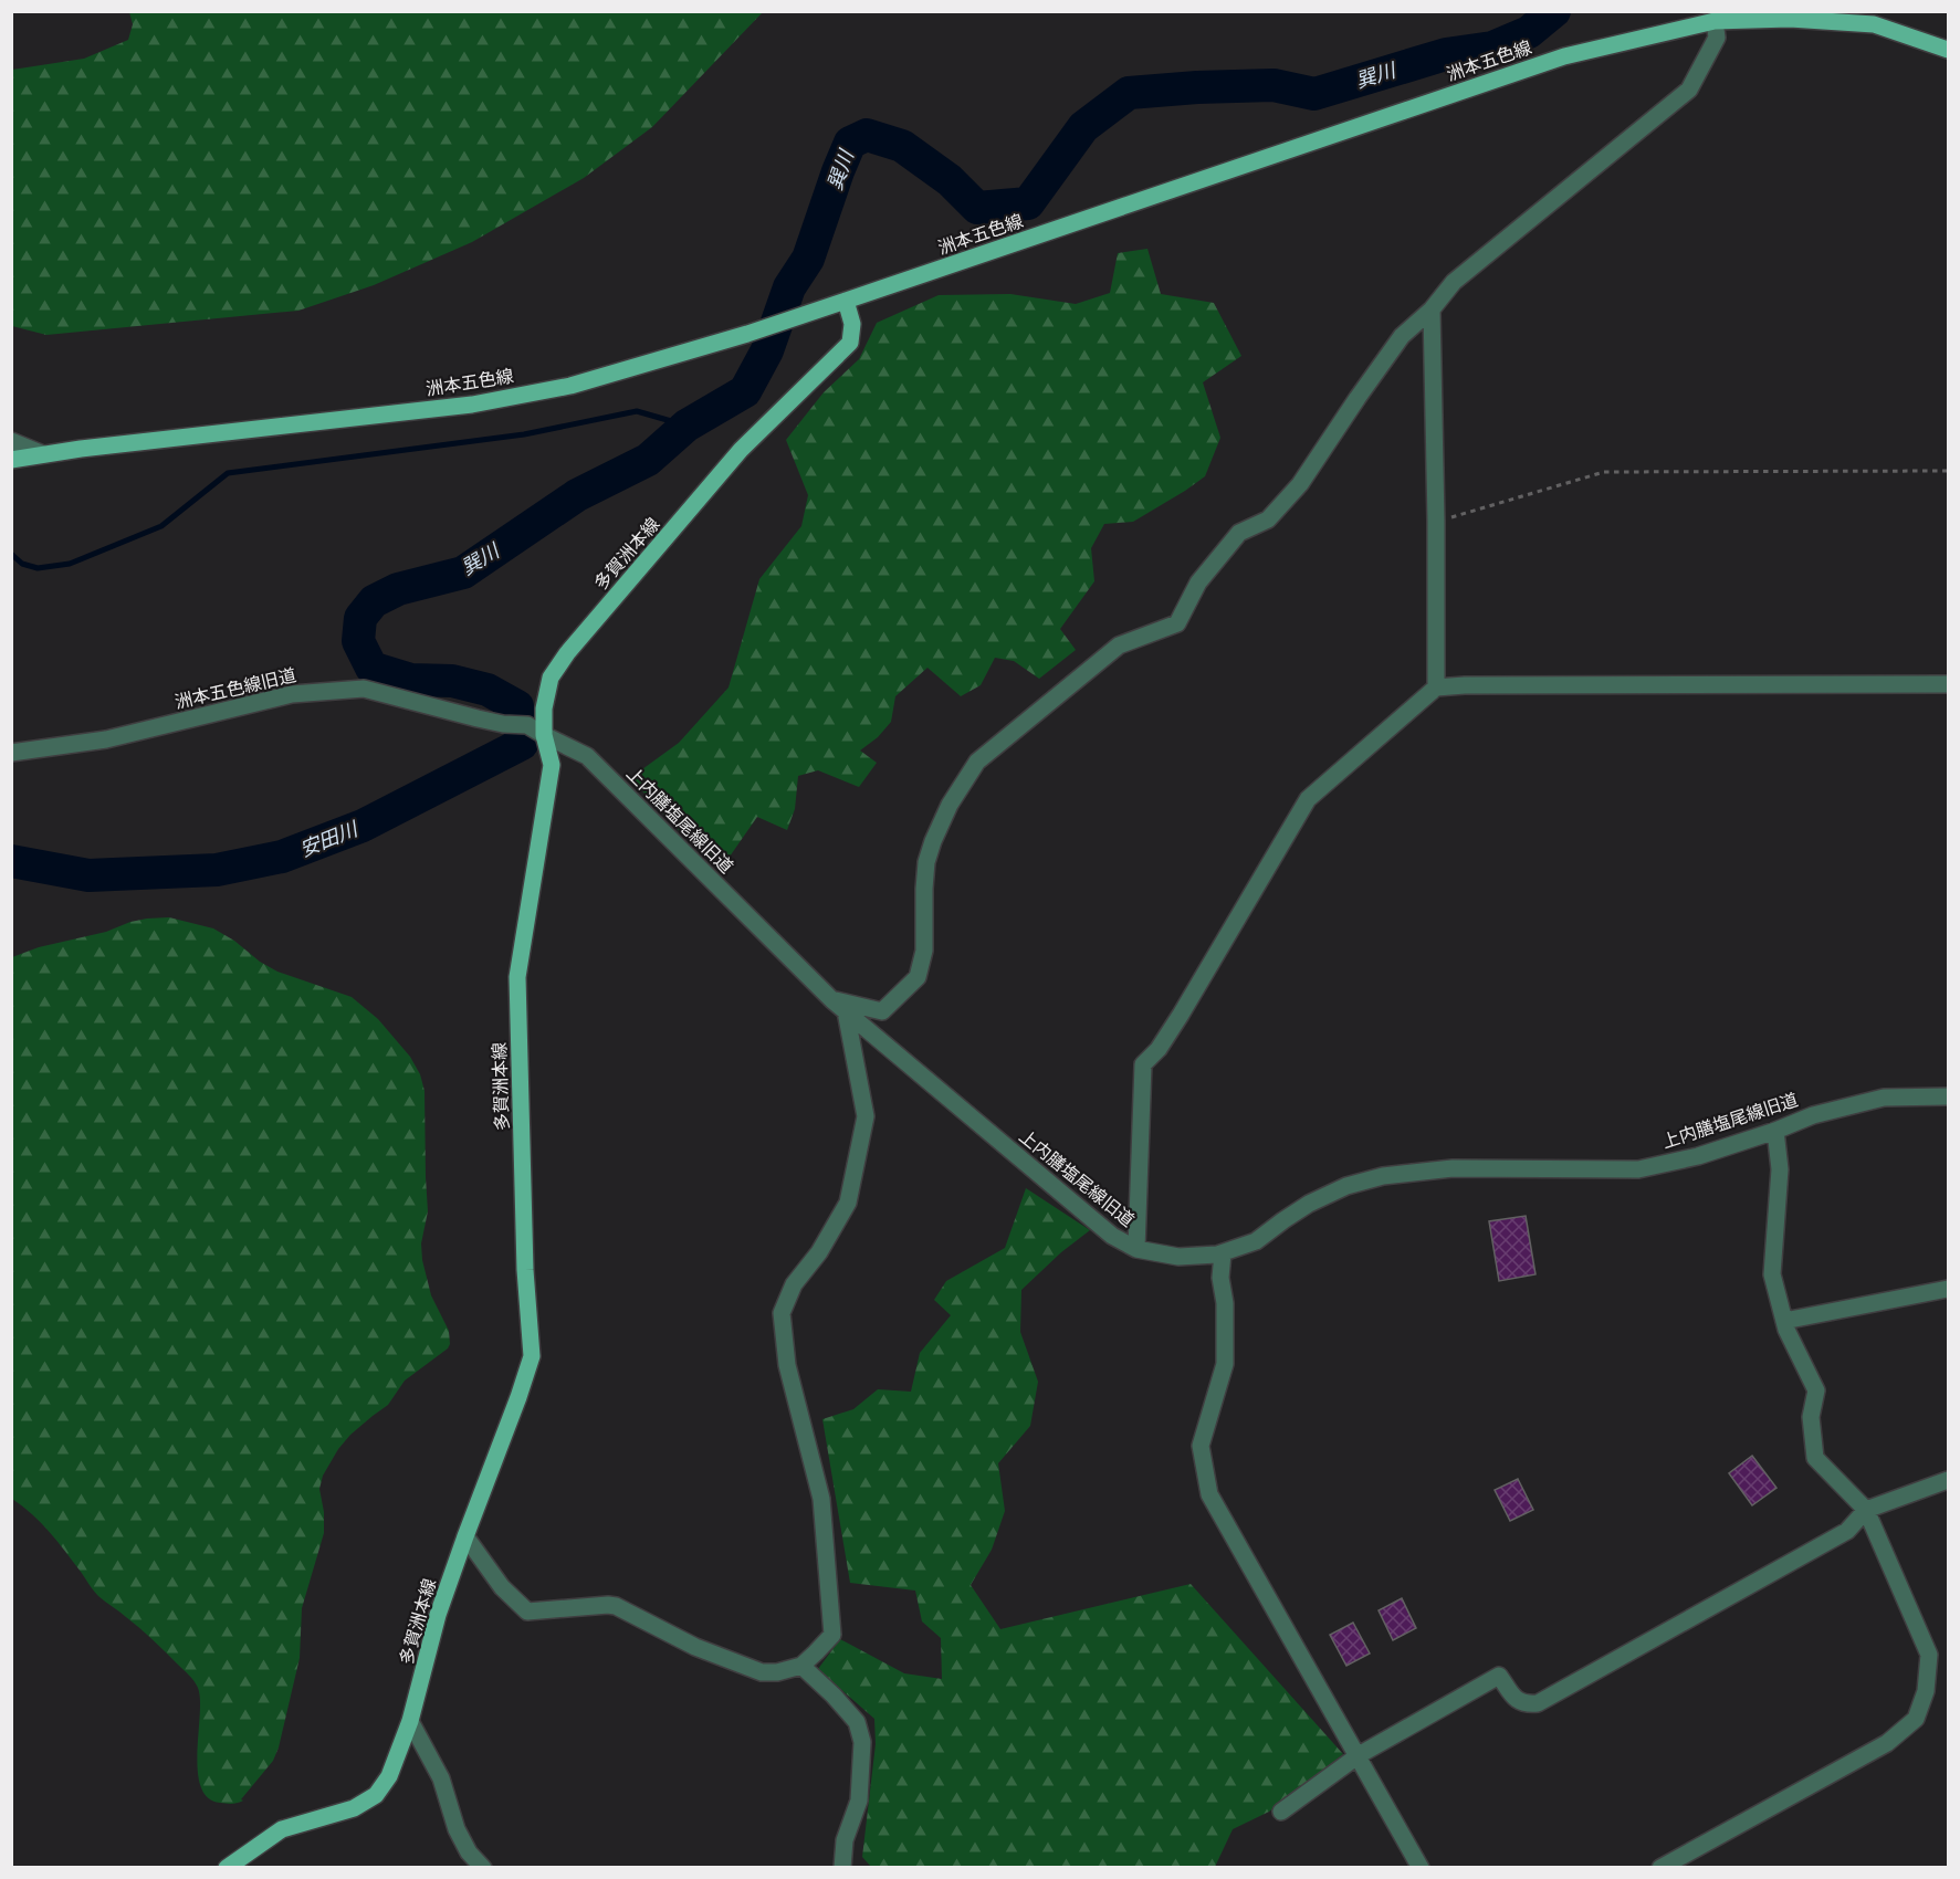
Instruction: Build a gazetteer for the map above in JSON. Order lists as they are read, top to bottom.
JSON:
{
  "streets": {
    "main road": ["洲本五色線", "多賀洲本線"],
    "street": ["洲本五色線旧道", "上内膳塩尾線旧道"]
  },
  "crossings": [
    ["洲本五色線", "多賀洲本線"],
    ["多賀洲本線", "洲本五色線旧道"],
    ["多賀洲本線", "上内膳塩尾線旧道"],
    ["洲本五色線旧道", "上内膳塩尾線旧道"]
  ],
  "water": ["巽川", "安田川"]
}
